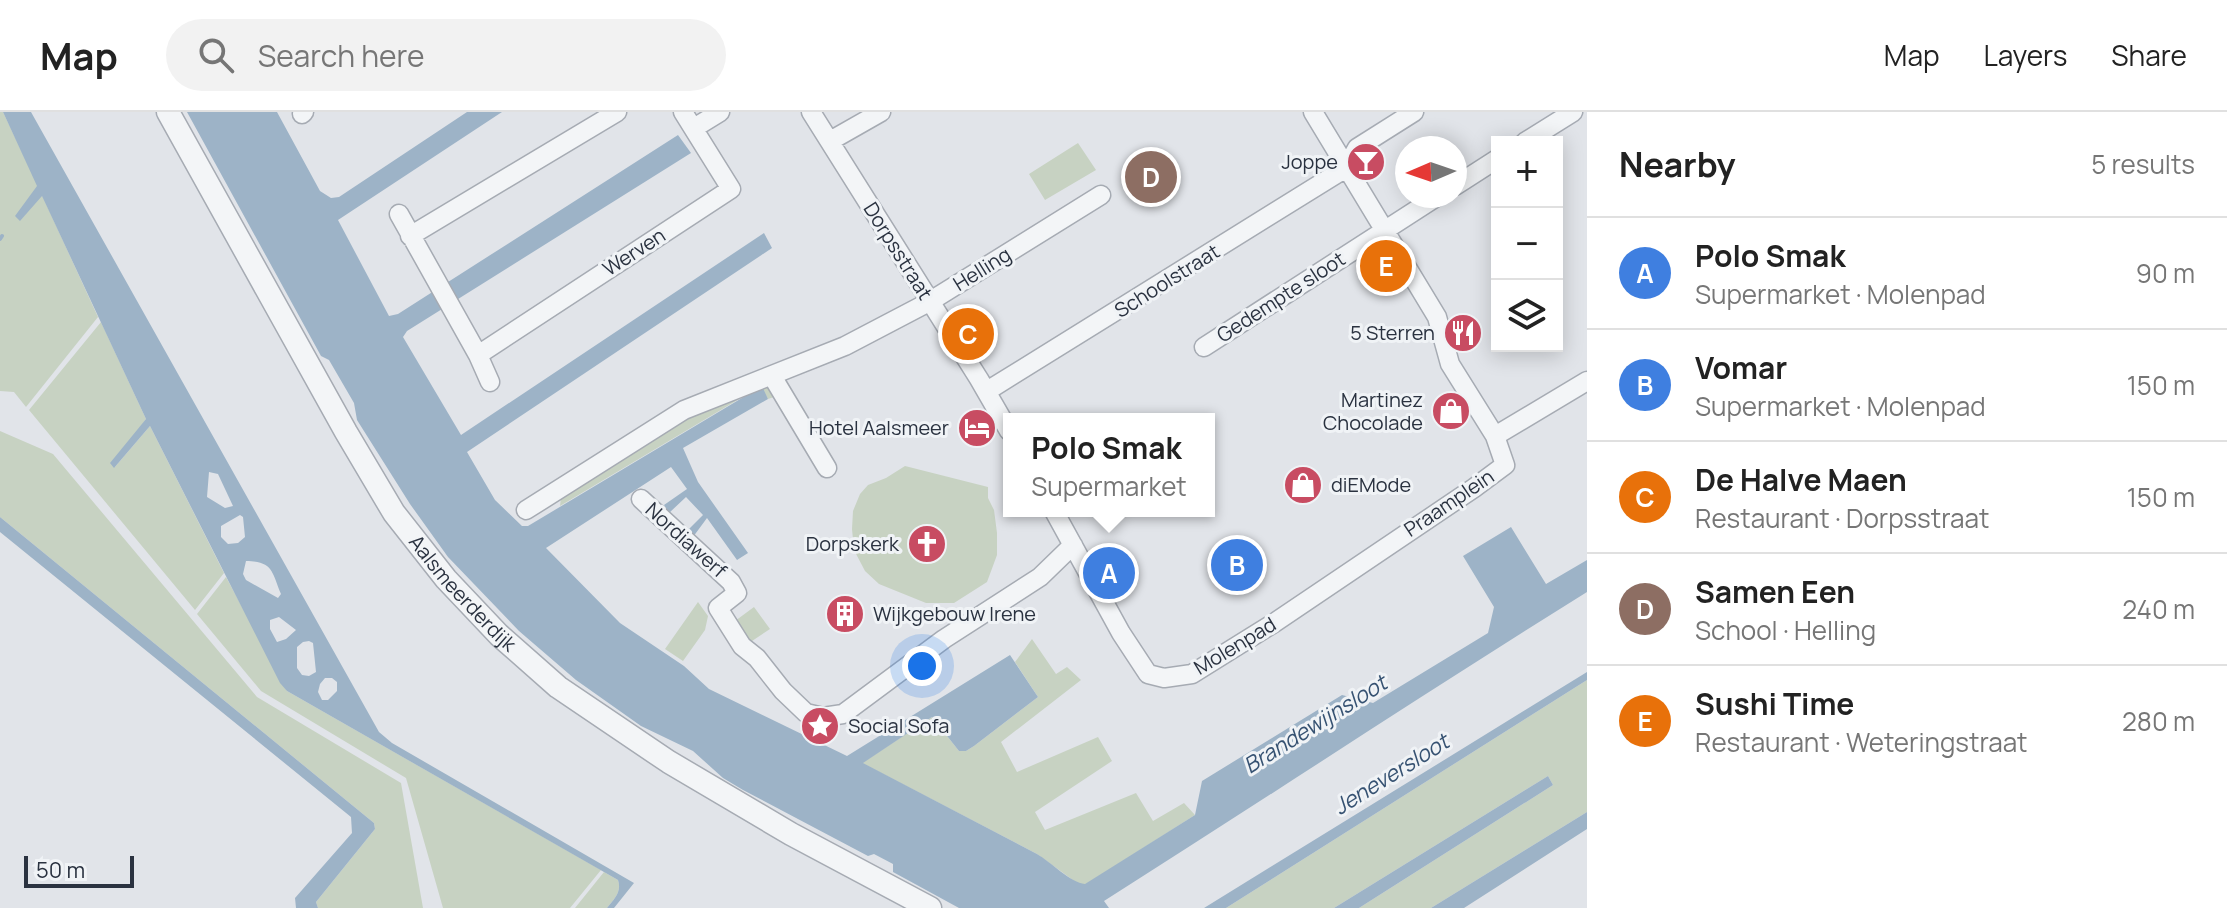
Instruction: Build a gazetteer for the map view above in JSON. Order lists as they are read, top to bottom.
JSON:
{
  "streets": {
    "street": [
      "Dorpsstraat",
      "Werven",
      "Helling",
      "Schoolstraat",
      "Gedempte sloot",
      "Praamplein",
      "Nordiawerf",
      "Aalsmeerderdijk",
      "Molenpad"
    ]
  },
  "crossings": [
    ["Dorpsstraat", "Helling"],
    ["Dorpsstraat", "Schoolstraat"],
    ["Praamplein", "Molenpad"],
    ["Nordiawerf", "Molenpad"]
  ],
  "water": ["Brandewijnsloot", "Jeneversloot"],
  "places": {
    "bar": ["Joppe"],
    "restaurant": ["5 Sterren"],
    "shop": ["Martinez Chocolade", "diEMode"],
    "hotel": ["Hotel Aalsmeer"],
    "church": ["Dorpskerk"],
    "building": ["Wijkgebouw Irene"],
    "place": ["Social Sofa"]
  },
  "scale_bar": "50 m",
  "north": "left",
  "page": {
    "header": "Map",
    "search": "Search here",
    "nav": ["Map", "Layers", "Share"],
    "heading": ["Nearby", "5 results"],
    "map_buttons": ["+", "−"],
    "pins": [
      "D",
      "E",
      "C",
      "B",
      "A"
    ],
    "list": [
      {
        "mark": "A",
        "name": "Polo Smak",
        "note": "Supermarket · Molenpad",
        "value": "90 m"
      },
      {
        "mark": "B",
        "name": "Vomar",
        "note": "Supermarket · Molenpad",
        "value": "150 m"
      },
      {
        "mark": "C",
        "name": "De Halve Maen",
        "note": "Restaurant · Dorpsstraat",
        "value": "150 m"
      },
      {
        "mark": "D",
        "name": "Samen Een",
        "note": "School · Helling",
        "value": "240 m"
      },
      {
        "mark": "E",
        "name": "Sushi Time",
        "note": "Restaurant · Weteringstraat",
        "value": "280 m"
      }
    ],
    "popup": ["Polo Smak", "Supermarket"],
    "scale": "50 m"
  }
}
